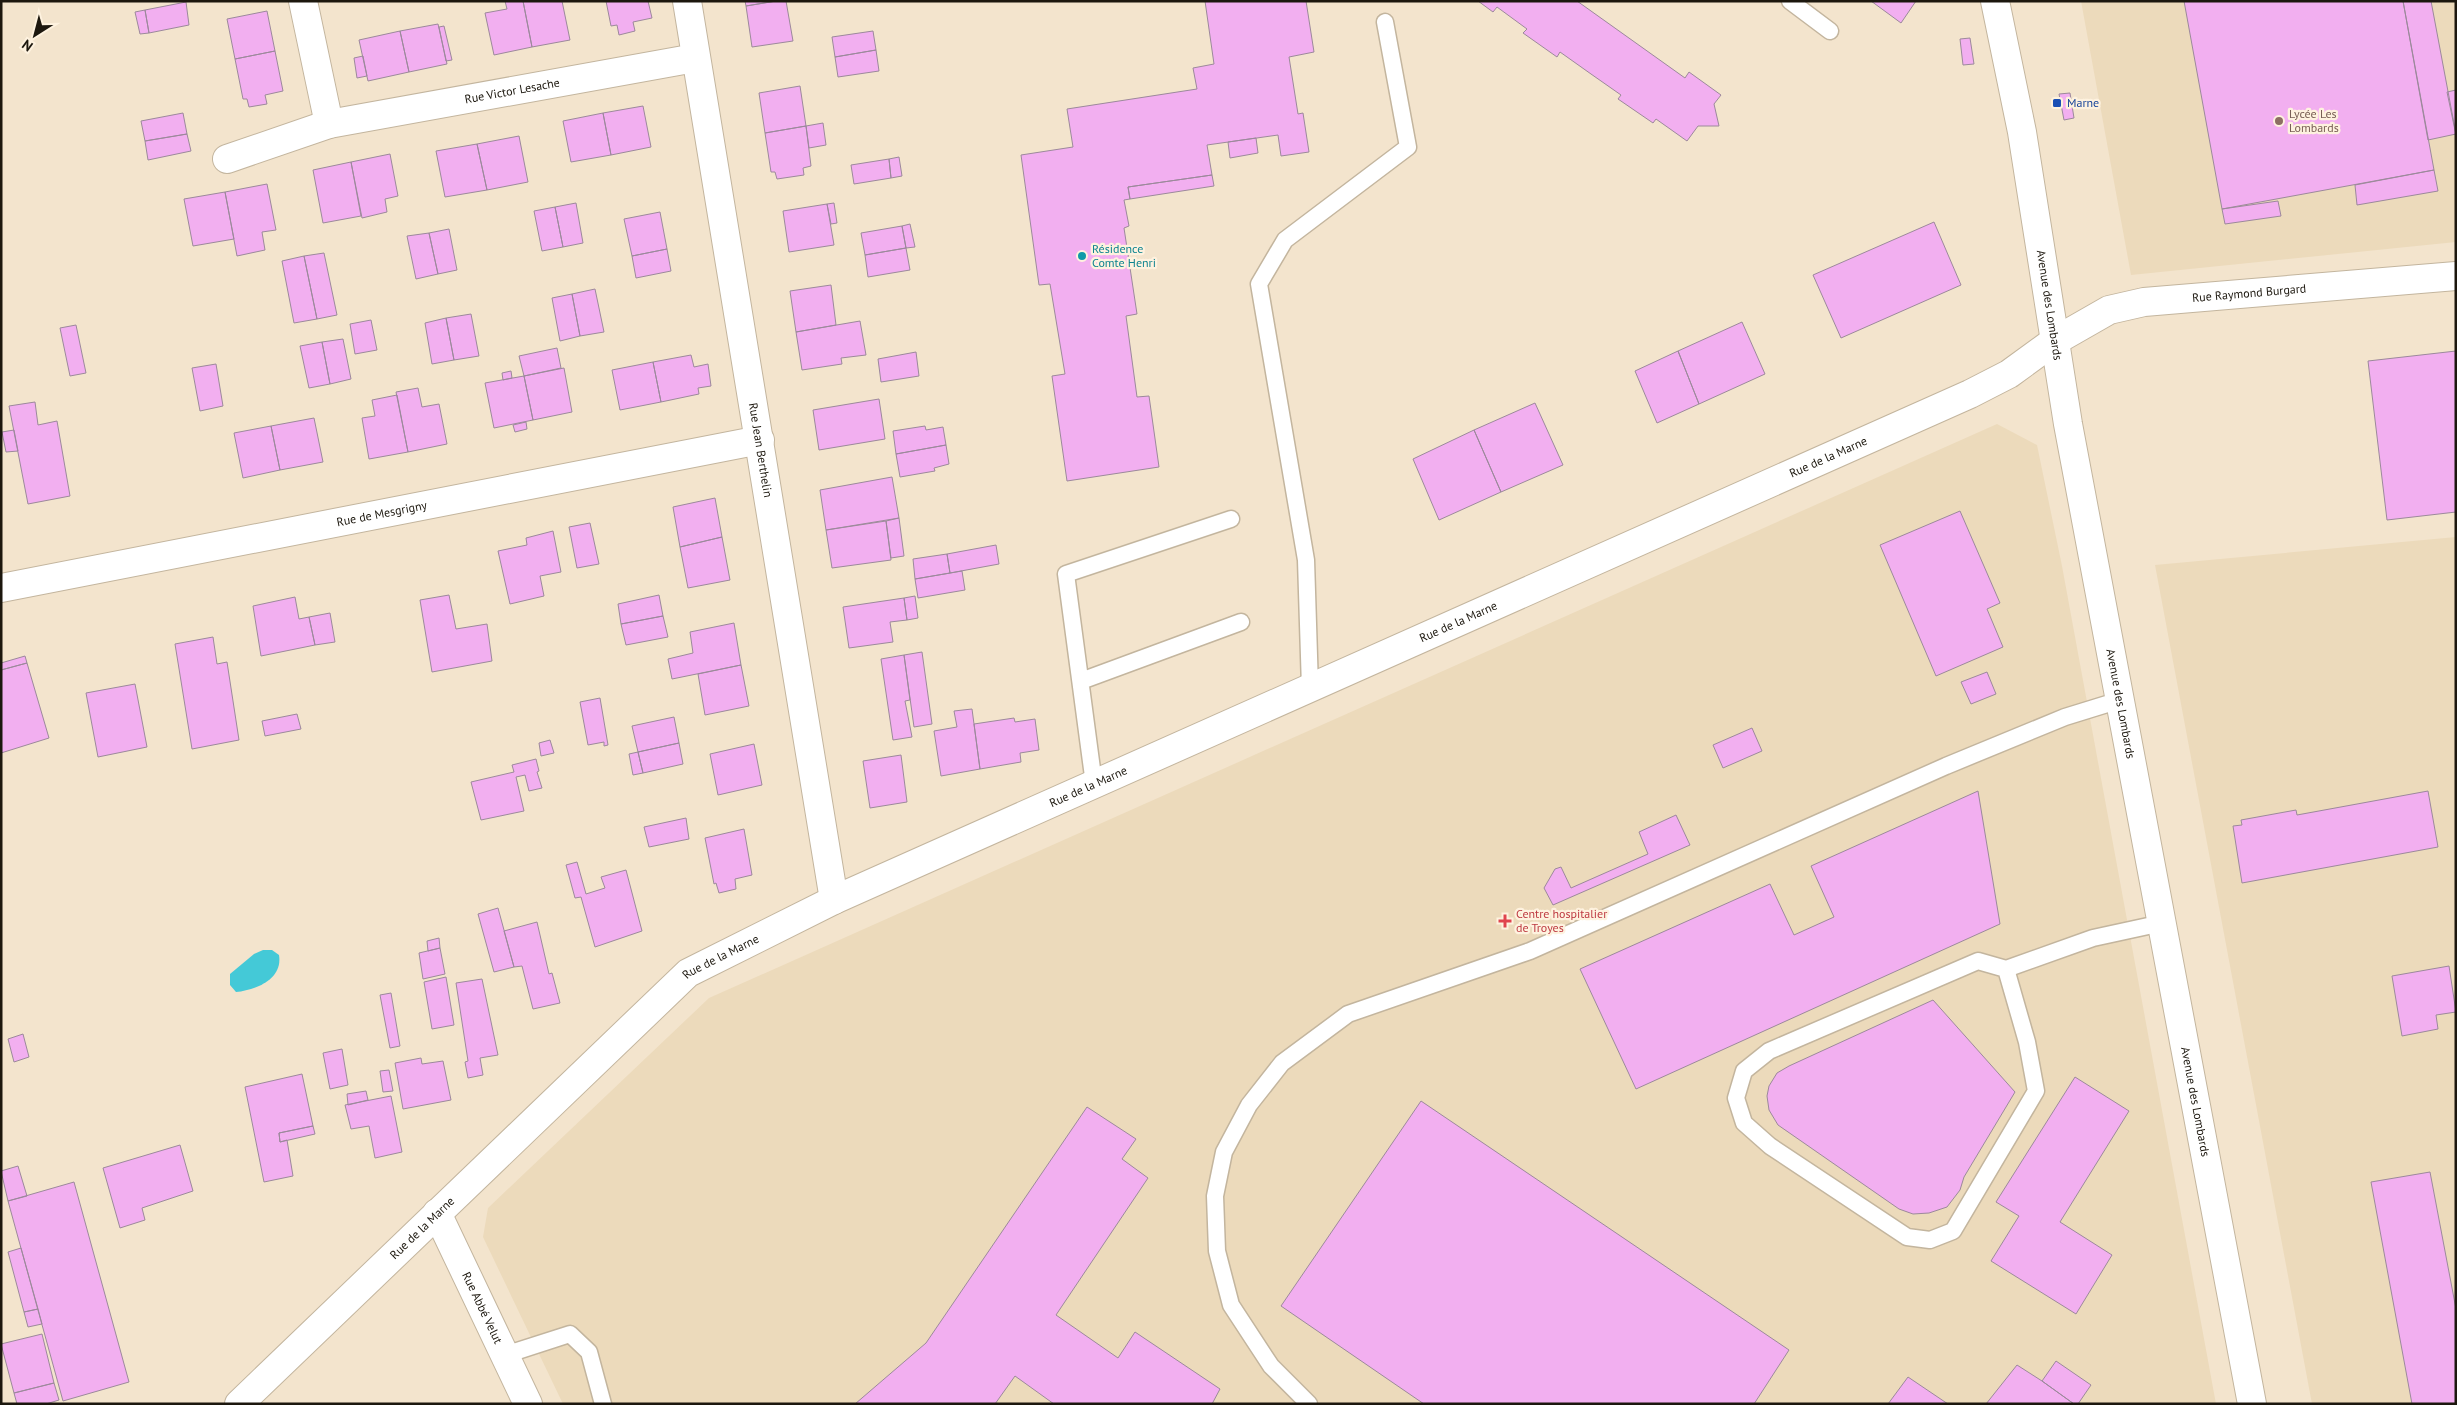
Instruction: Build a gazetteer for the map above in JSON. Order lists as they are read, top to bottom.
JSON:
{
  "streets": {
    "street": [
      "Rue Victor Lesache",
      "Rue Raymond Burgard",
      "Avenue des Lombards",
      "Rue Jean Berthelin",
      "Rue de la Marne",
      "Rue de Mesgrigny",
      "Rue Abbé Velut"
    ]
  },
  "crossings": [
    ["Rue Victor Lesache", "Rue Jean Berthelin"],
    ["Rue Raymond Burgard", "Avenue des Lombards"],
    ["Rue Raymond Burgard", "Rue de la Marne"],
    ["Avenue des Lombards", "Rue de la Marne"],
    ["Rue Jean Berthelin", "Rue de la Marne"],
    ["Rue Jean Berthelin", "Rue de Mesgrigny"],
    ["Rue de la Marne", "Rue Abbé Velut"]
  ],
  "places": {
    "transit": ["Marne"],
    "other": ["Lycée Les Lombards", "Résidence Comte Henri"],
    "health": ["Centre hospitalier de Troyes"]
  },
  "north": "bottom left"
}
